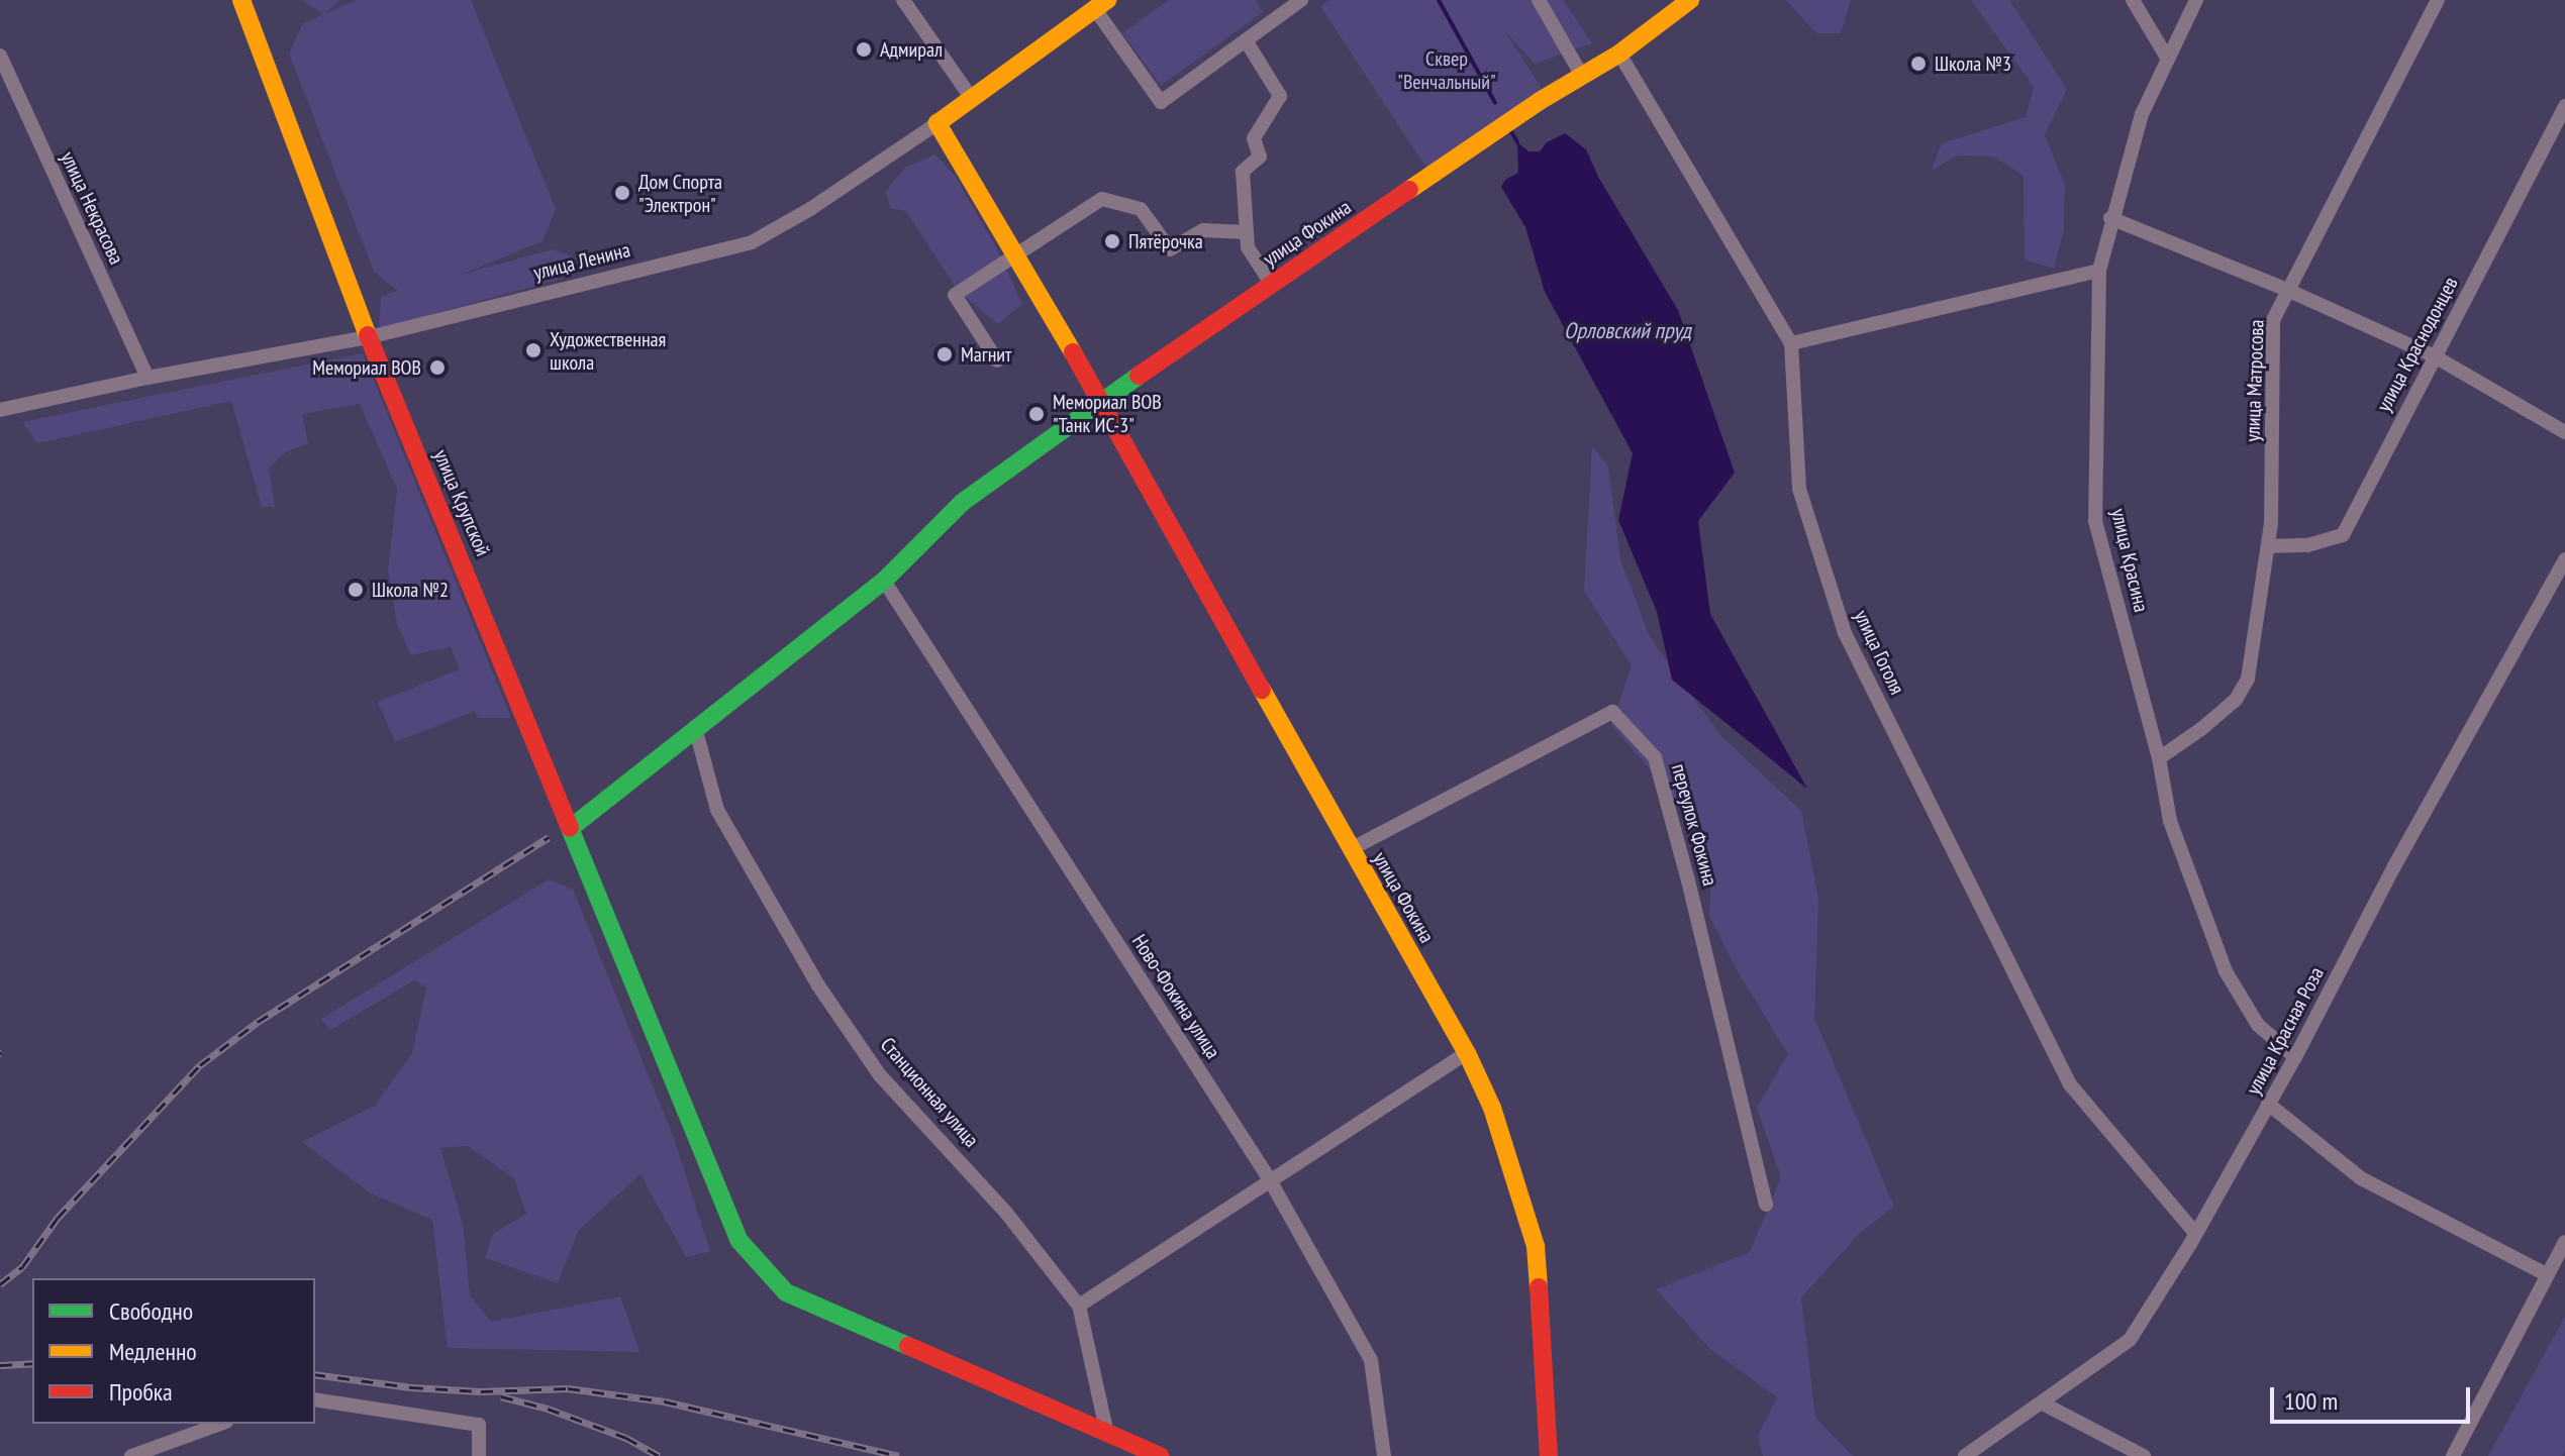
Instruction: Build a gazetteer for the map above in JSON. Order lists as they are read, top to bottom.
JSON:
{
  "streets": {
    "street": [
      "улица Некрасова",
      "улица Фокина",
      "улица Ленина",
      "улица Краснодонцев",
      "улица Матросова",
      "улица Крупской",
      "улица Красина",
      "улица Гоголя",
      "переулок Фокина",
      "Ново-Фокина улица",
      "улица Красная Роза",
      "Станционная улица"
    ]
  },
  "crossings": [
    ["улица Некрасова", "улица Ленина"],
    ["улица Фокина", "улица Ленина"],
    ["улица Фокина", "улица Гоголя"],
    ["улица Фокина", "переулок Фокина"],
    ["улица Ленина", "улица Крупской"],
    ["улица Краснодонцев", "улица Матросова"],
    ["улица Матросова", "улица Красина"],
    ["улица Крупской", "Станционная улица"],
    ["улица Красина", "улица Красная Роза"],
    ["улица Гоголя", "улица Красная Роза"]
  ],
  "water": ["Орловский пруд"],
  "parks": ["Сквер \"Венчальный\""],
  "places": [
    "Адмирал",
    "Школа №3",
    "Дом Спорта \"Электрон\"",
    "Пятёрочка",
    "Художественная школа",
    "Магнит",
    "Мемориал ВОВ",
    "Мемориал ВОВ \"Танк ИС-3\"",
    "Школа №2"
  ],
  "legend": ["Свободно", "Медленно", "Пробка"],
  "scale_bar": "100 m"
}
